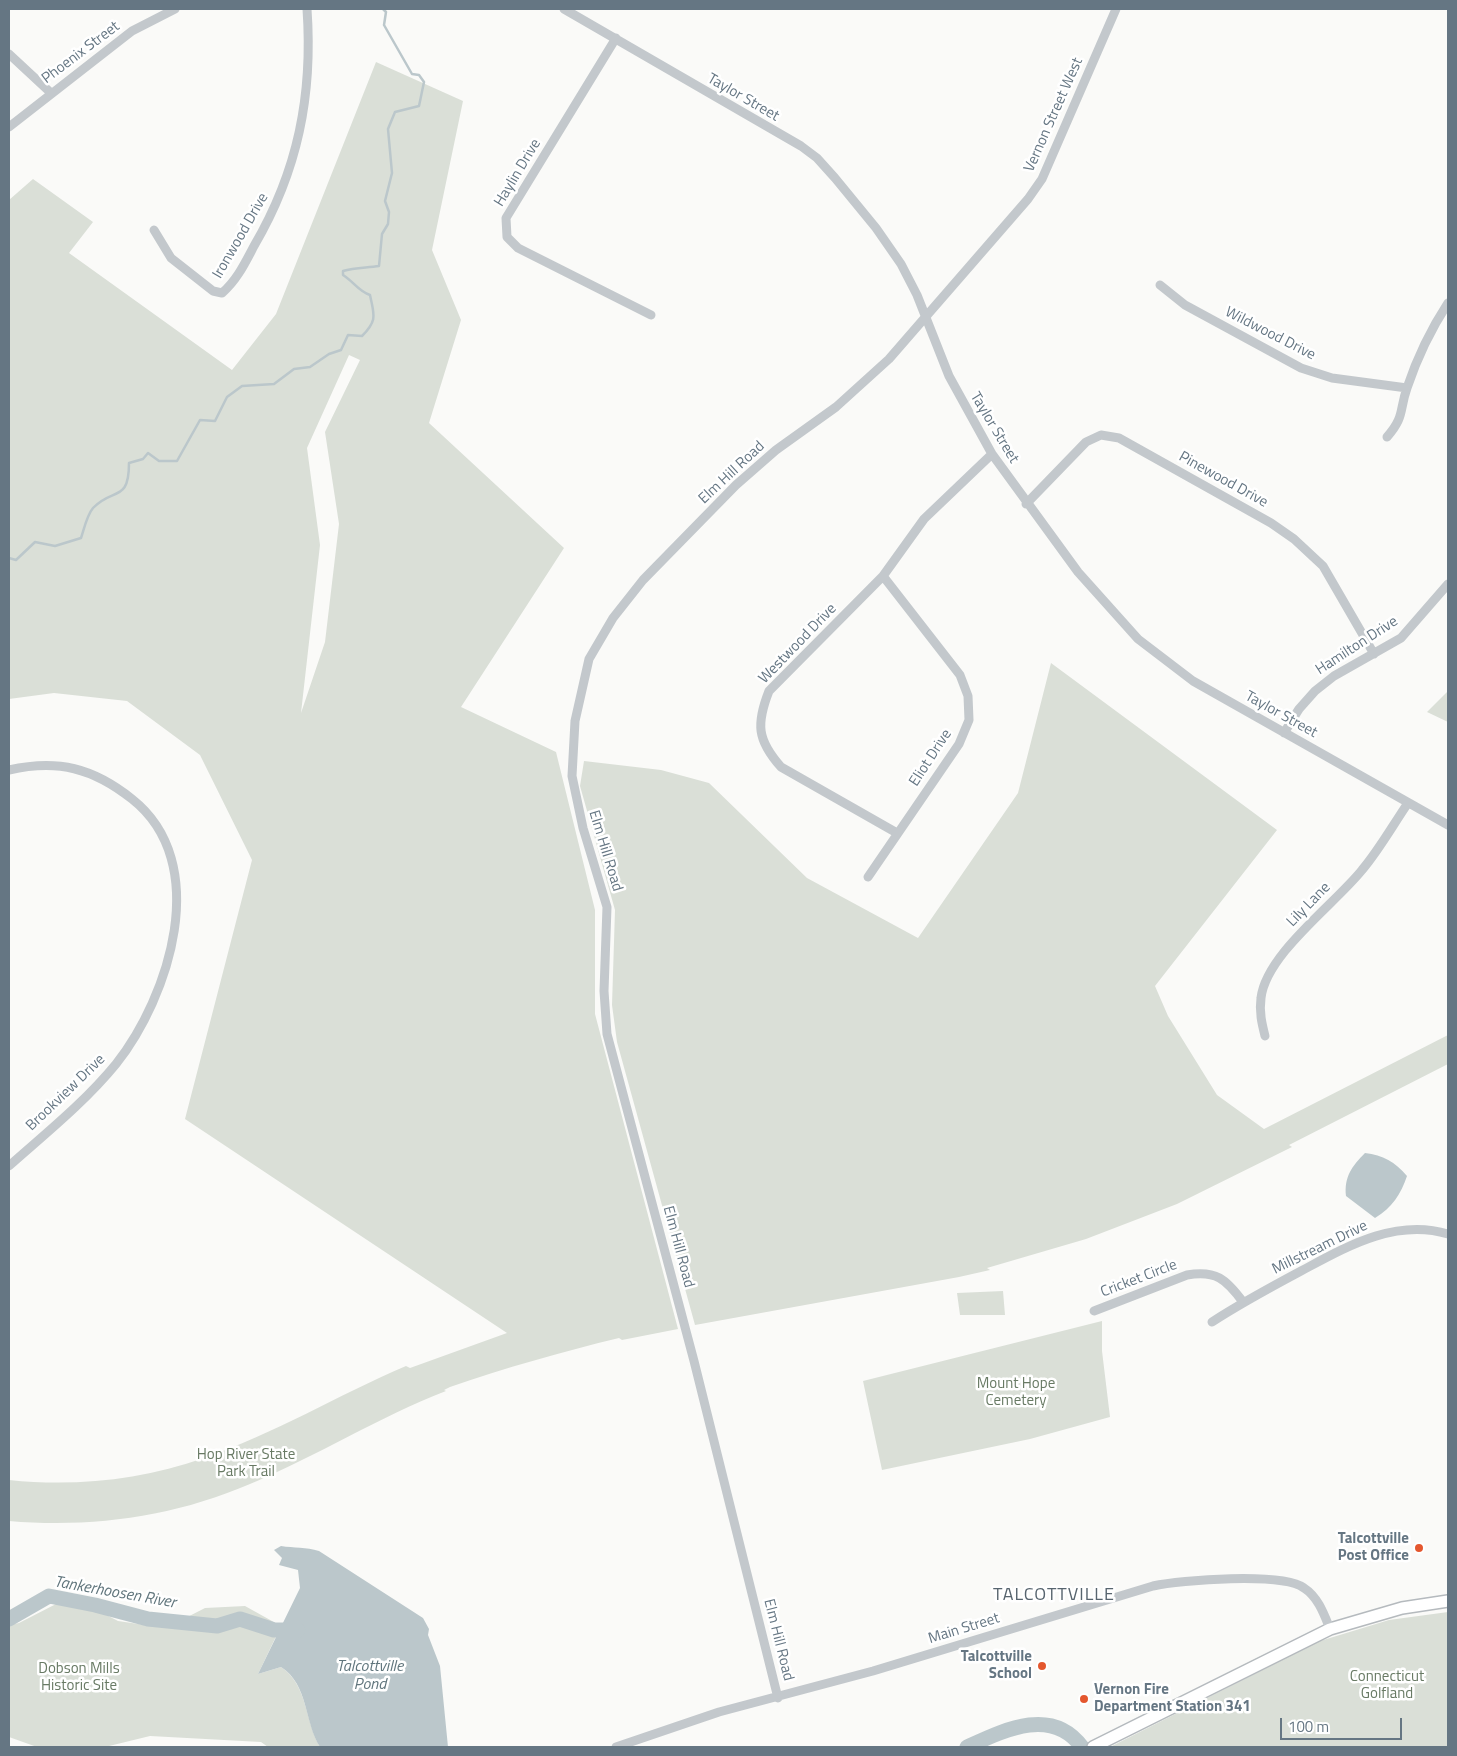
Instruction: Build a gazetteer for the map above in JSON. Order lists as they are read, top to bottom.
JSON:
{
  "streets": {
    "street": [
      "Phoenix Street",
      "Taylor Street",
      "Vernon Street West",
      "Haylin Drive",
      "Ironwood Drive",
      "Wildwood Drive",
      "Elm Hill Road",
      "Pinewood Drive",
      "Westwood Drive",
      "Hamilton Drive",
      "Eliot Drive",
      "Lily Lane",
      "Brookview Drive",
      "Millstream Drive",
      "Cricket Circle",
      "Main Street"
    ]
  },
  "crossings": [
    ["Taylor Street", "Haylin Drive"],
    ["Taylor Street", "Elm Hill Road"],
    ["Taylor Street", "Pinewood Drive"],
    ["Taylor Street", "Westwood Drive"],
    ["Taylor Street", "Hamilton Drive"],
    ["Taylor Street", "Lily Lane"],
    ["Vernon Street West", "Elm Hill Road"],
    ["Elm Hill Road", "Main Street"],
    ["Pinewood Drive", "Hamilton Drive"],
    ["Westwood Drive", "Eliot Drive"],
    ["Millstream Drive", "Cricket Circle"]
  ],
  "districts": ["TALCOTTVILLE"],
  "water": ["Tankerhoosen River", "Talcottville Pond"],
  "parks": [
    "Mount Hope Cemetery",
    "Hop River State Park Trail",
    "Dobson Mills Historic Site",
    "Connecticut Golfland"
  ],
  "places": ["Talcottville Post Office", "Talcottville School", "Vernon Fire Department Station 341"],
  "scale_bar": "100 m"
}
